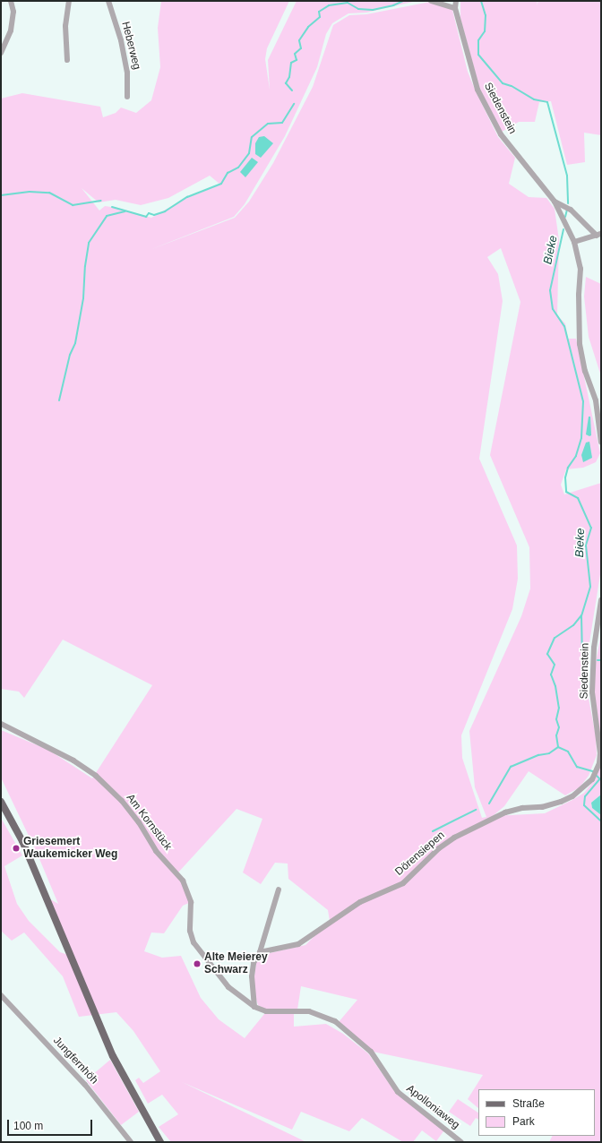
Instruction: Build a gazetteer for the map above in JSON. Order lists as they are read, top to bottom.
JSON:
{
  "streets": {
    "street": [
      "Heberweg",
      "Siedenstein",
      "Am Kornstück",
      "Dörensiepen",
      "Jungfernhöh",
      "Apolloniaweg"
    ]
  },
  "crossings": [
    ["Siedenstein", "Dörensiepen"],
    ["Am Kornstück", "Apolloniaweg"]
  ],
  "water": ["Bieke"],
  "places": ["Griesemert Waukemicker Weg", "Alte Meierey Schwarz"],
  "legend": ["Straße", "Park"],
  "scale_bar": "100 m"
}
